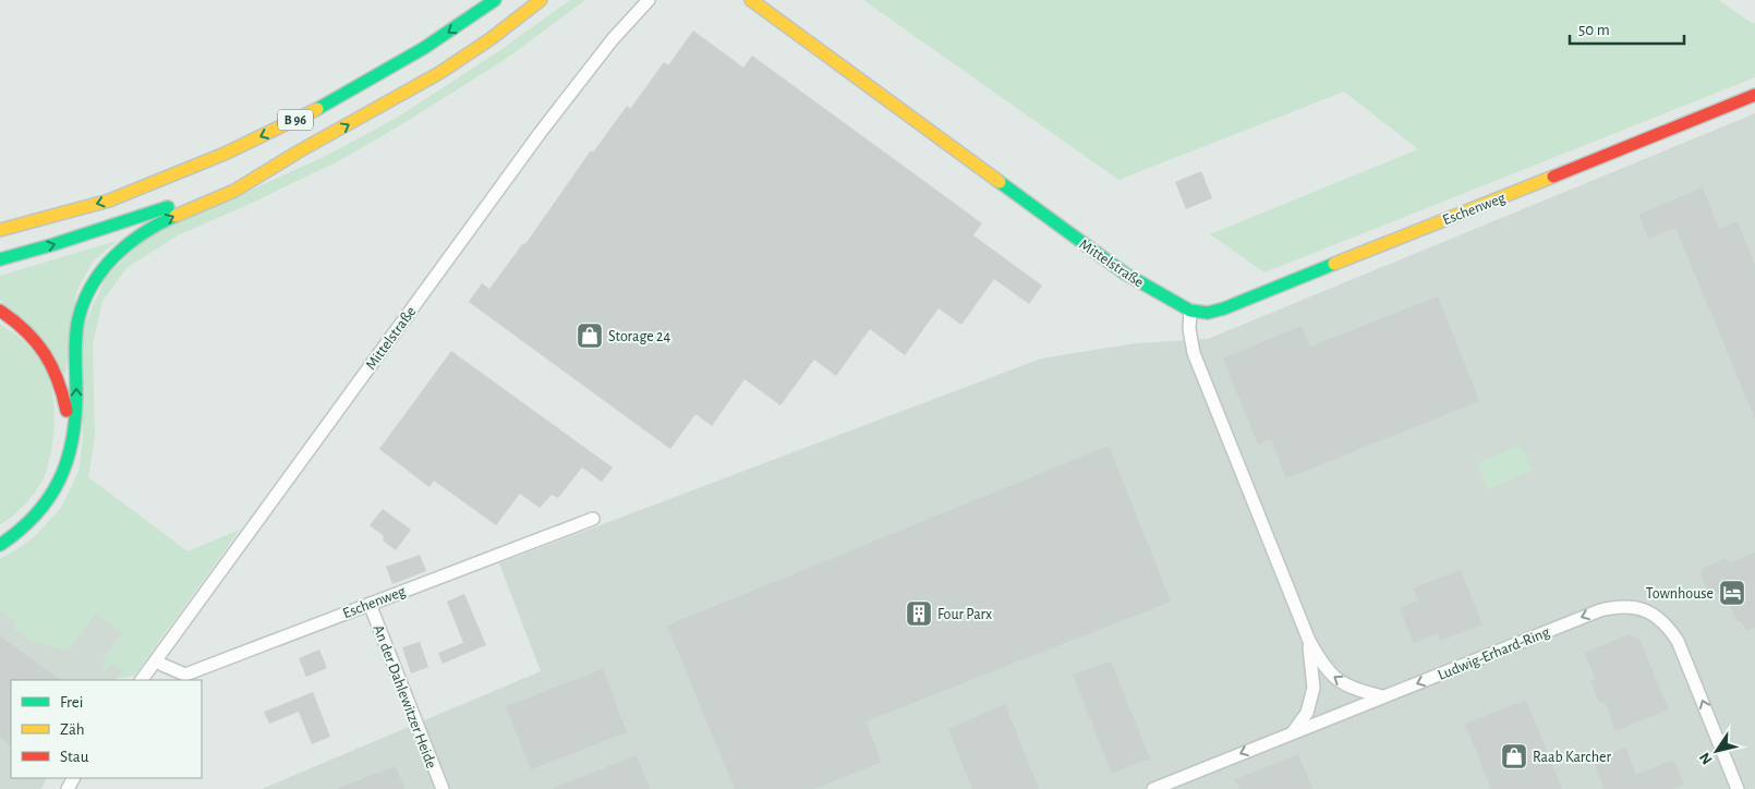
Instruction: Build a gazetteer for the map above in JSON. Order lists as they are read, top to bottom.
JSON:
{
  "streets": {
    "main road": ["B 96", "Eschenweg", "Mittelstraße"],
    "street": ["Ludwig-Erhard-Ring", "An der Dahlewitzer Heide"]
  },
  "crossings": [
    ["Eschenweg", "Mittelstraße"],
    ["Eschenweg", "An der Dahlewitzer Heide"]
  ],
  "places": {
    "shop": ["Storage 24", "Raab Karcher"],
    "hotel": ["Townhouse"],
    "building": ["Four Parx"]
  },
  "legend": ["Frei", "Zäh", "Stau"],
  "scale_bar": "50 m",
  "north": "bottom left"
}
